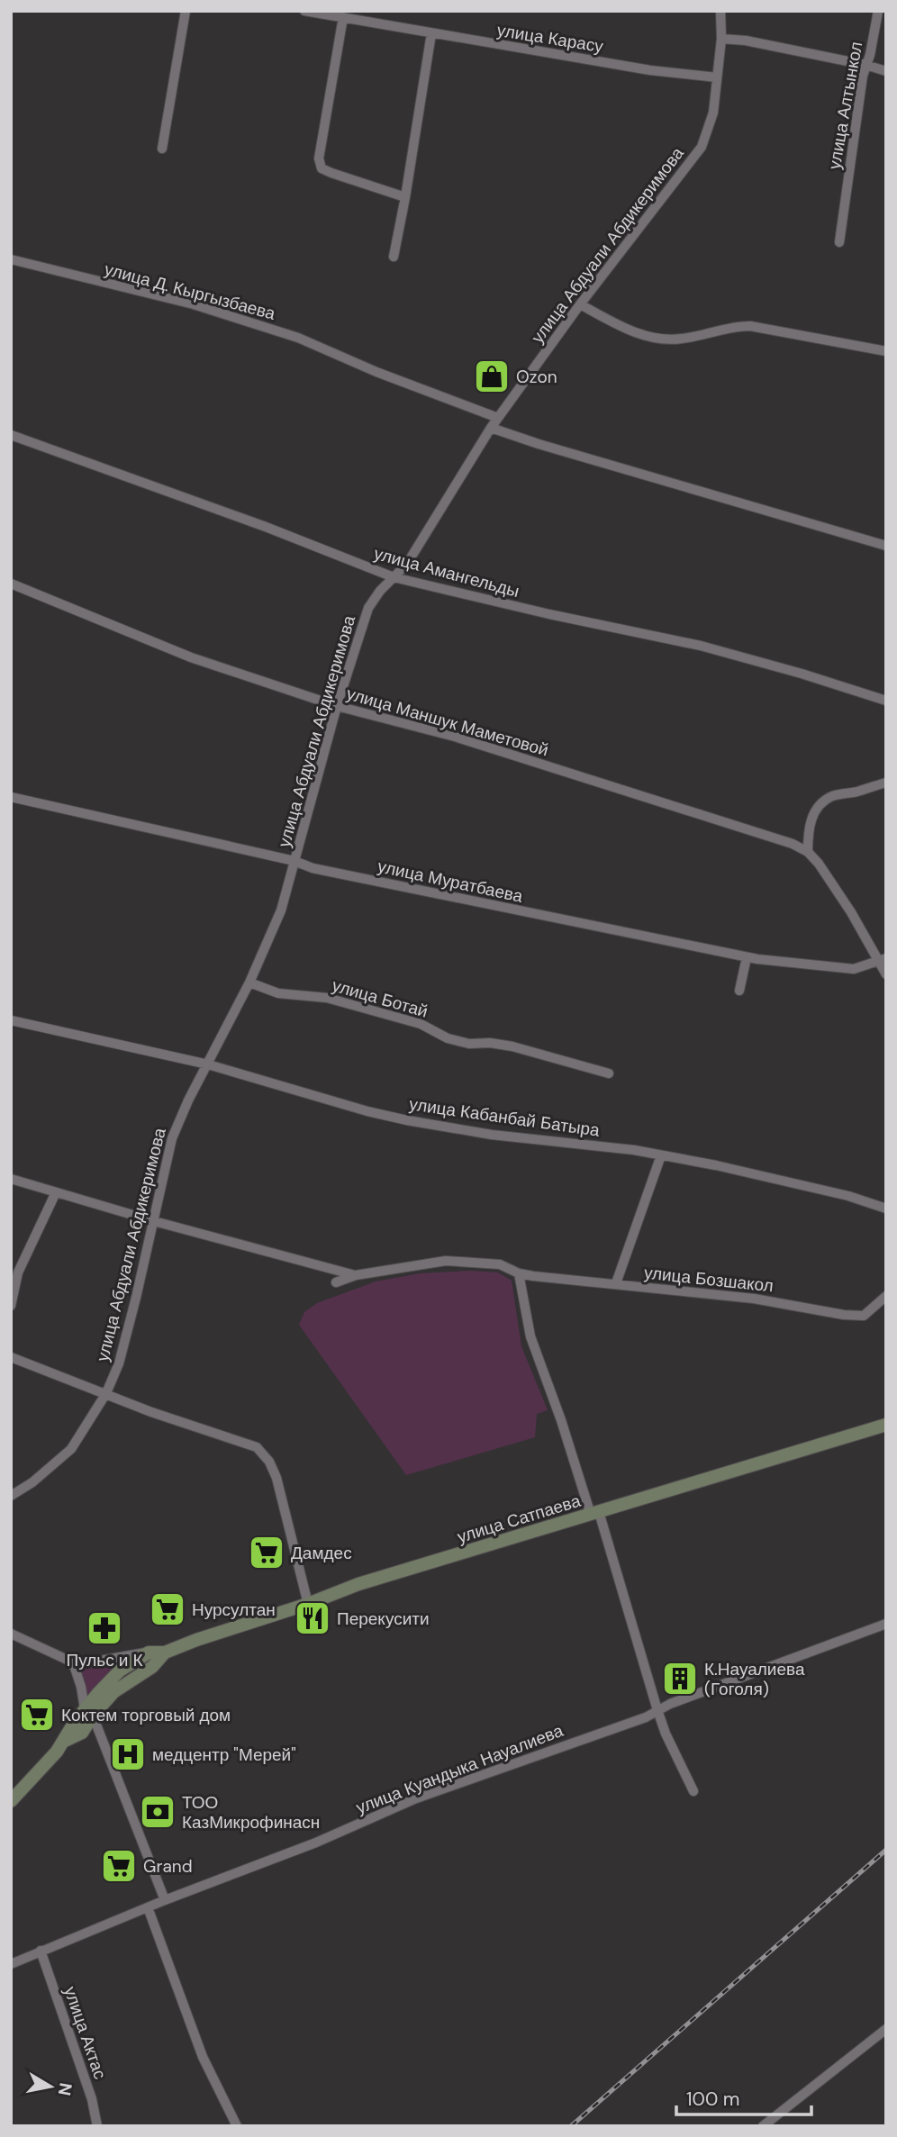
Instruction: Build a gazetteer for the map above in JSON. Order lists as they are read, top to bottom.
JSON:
{
  "streets": {
    "street": [
      "улица Карасу",
      "улица Алтынкол",
      "улица Абдуали Абдикеримова",
      "улица Д. Кыргызбаева",
      "улица Амангельды",
      "улица Маншук Маметовой",
      "улица Муратбаева",
      "улица Ботай",
      "улица Кабанбай Батыра",
      "улица Бозшакол",
      "улица Сатпаева",
      "улица Куандыка Науалиева",
      "улица Актас"
    ]
  },
  "crossings": [
    ["улица Карасу", "улица Абдуали Абдикеримова"],
    ["улица Абдуали Абдикеримова", "улица Д. Кыргызбаева"],
    ["улица Абдуали Абдикеримова", "улица Амангельды"],
    ["улица Абдуали Абдикеримова", "улица Маншук Маметовой"],
    ["улица Абдуали Абдикеримова", "улица Муратбаева"],
    ["улица Абдуали Абдикеримова", "улица Ботай"],
    ["улица Абдуали Абдикеримова", "улица Кабанбай Батыра"],
    ["улица Куандыка Науалиева", "улица Актас"]
  ],
  "places": {
    "shop": ["Ozon"],
    "supermarket": [
      "Дамдес",
      "Нурсултан",
      "Коктем торговый дом",
      "Grand"
    ],
    "restaurant": ["Перекусити"],
    "pharmacy": ["Пульс и К"],
    "building": ["К.Науалиева (Гоголя)"],
    "hospital": ["медцентр \"Мерей\""],
    "bank": ["ТОО КазМикрофинасн"]
  },
  "scale_bar": "100 m",
  "north": "right"
}
